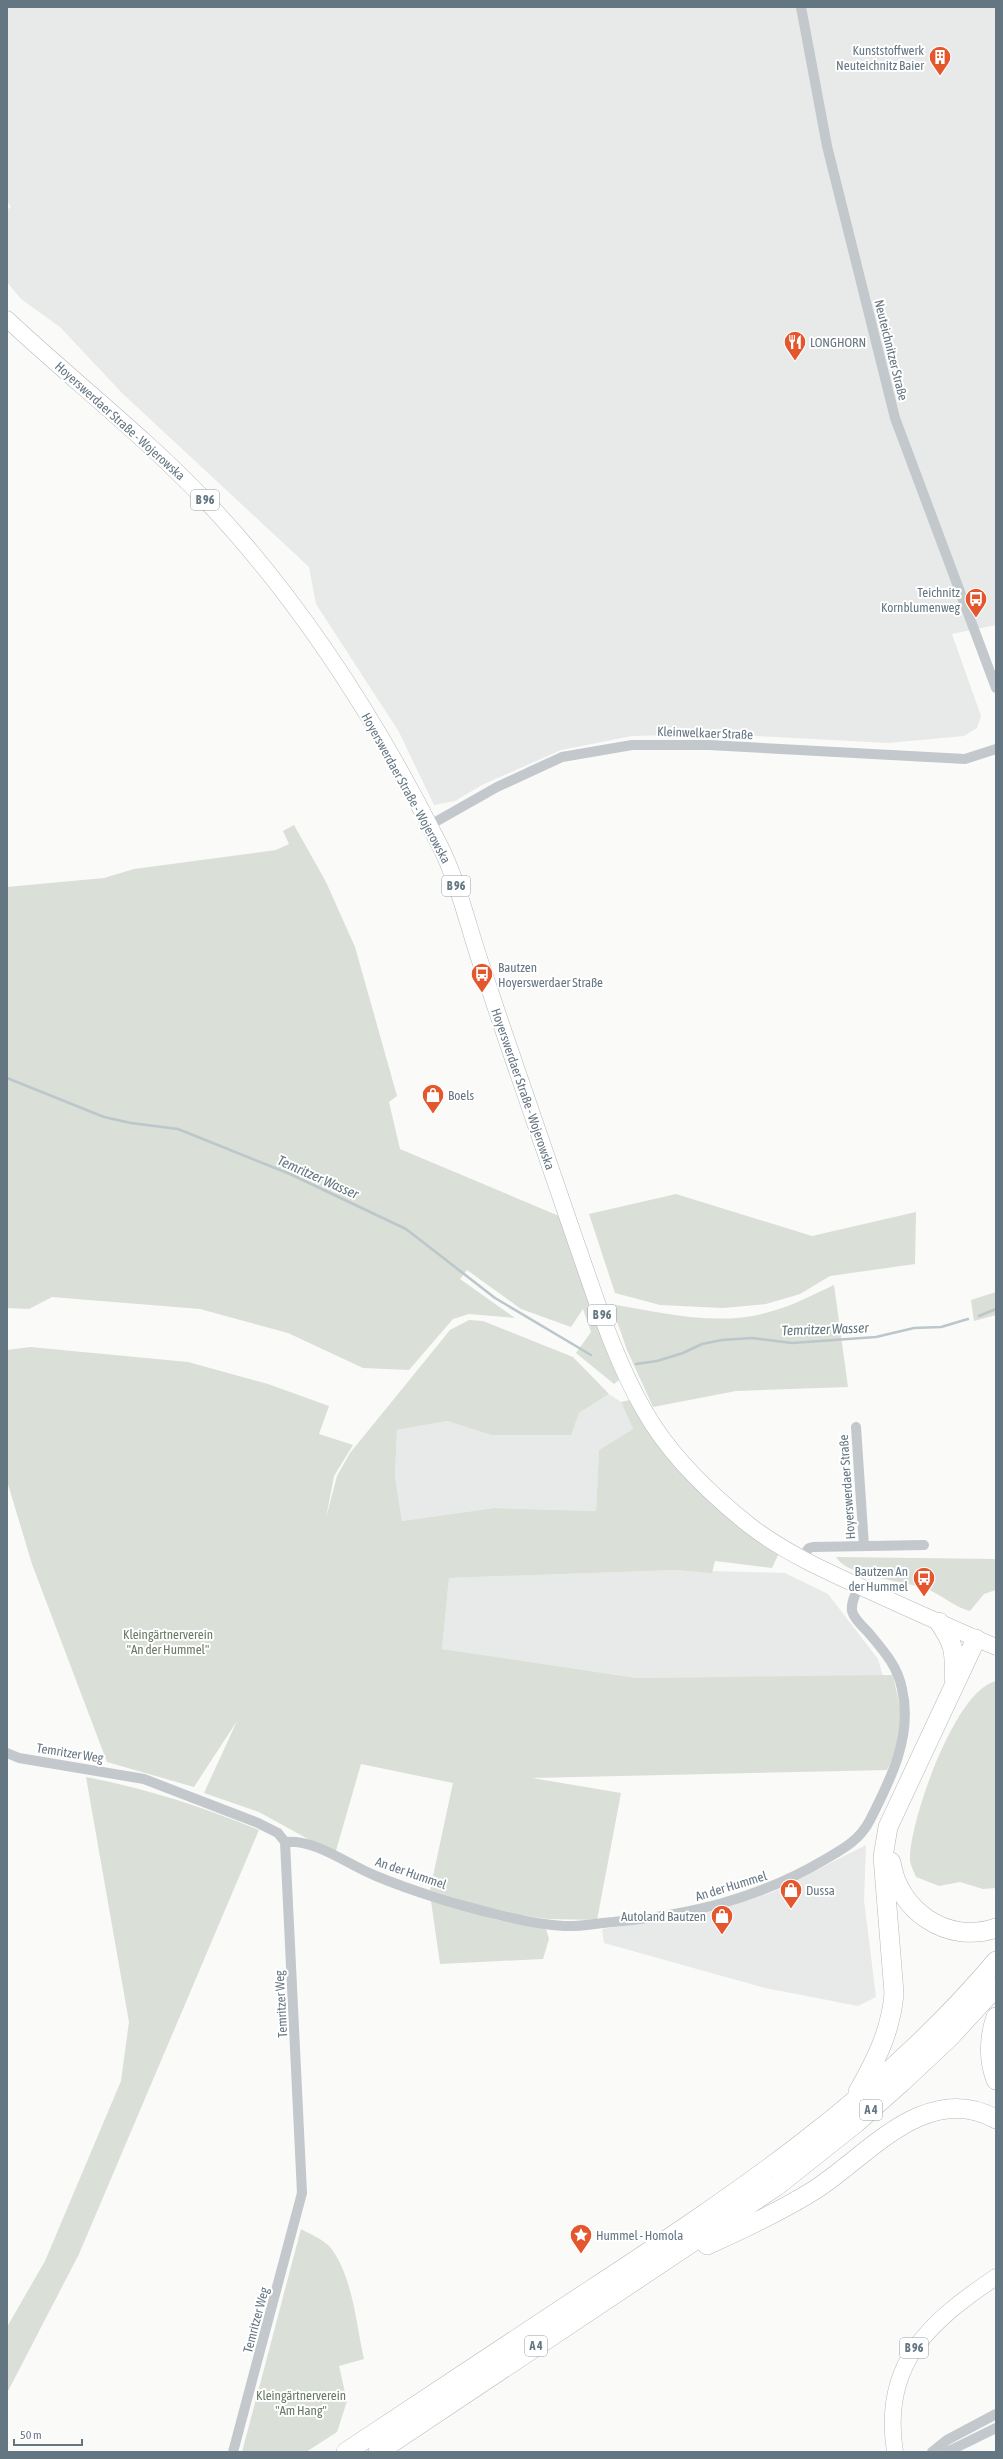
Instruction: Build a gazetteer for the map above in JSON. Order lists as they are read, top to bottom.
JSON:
{
  "streets": {
    "highway": ["A 4"],
    "main road": ["Hoyerswerdaer Straße - Wojerowska", "B 96"],
    "street": [
      "Neuteichnitzer Straße",
      "Kleinwelkaer Straße",
      "Hoyerswerdaer Straße",
      "Temritzer Weg",
      "An der Hummel"
    ]
  },
  "crossings": [
    ["Hoyerswerdaer Straße - Wojerowska", "Kleinwelkaer Straße"],
    ["Hoyerswerdaer Straße - Wojerowska", "Hoyerswerdaer Straße"],
    ["Hoyerswerdaer Straße - Wojerowska", "An der Hummel"],
    ["Temritzer Weg", "An der Hummel"]
  ],
  "water": ["Temritzer Wasser"],
  "parks": ["Kleingärtnerverein \"An der Hummel\"", "Kleingärtnerverein \"Am Hang\""],
  "places": {
    "building": ["Kunststoffwerk Neuteichnitz Baier"],
    "restaurant": ["LONGHORN"],
    "bus stop": ["Teichnitz Kornblumenweg", "Bautzen Hoyerswerdaer Straße", "Bautzen An der Hummel"],
    "shop": ["Boels", "Dussa", "Autoland Bautzen"],
    "place": ["Hummel - Homola"]
  },
  "scale_bar": "50 m"
}
